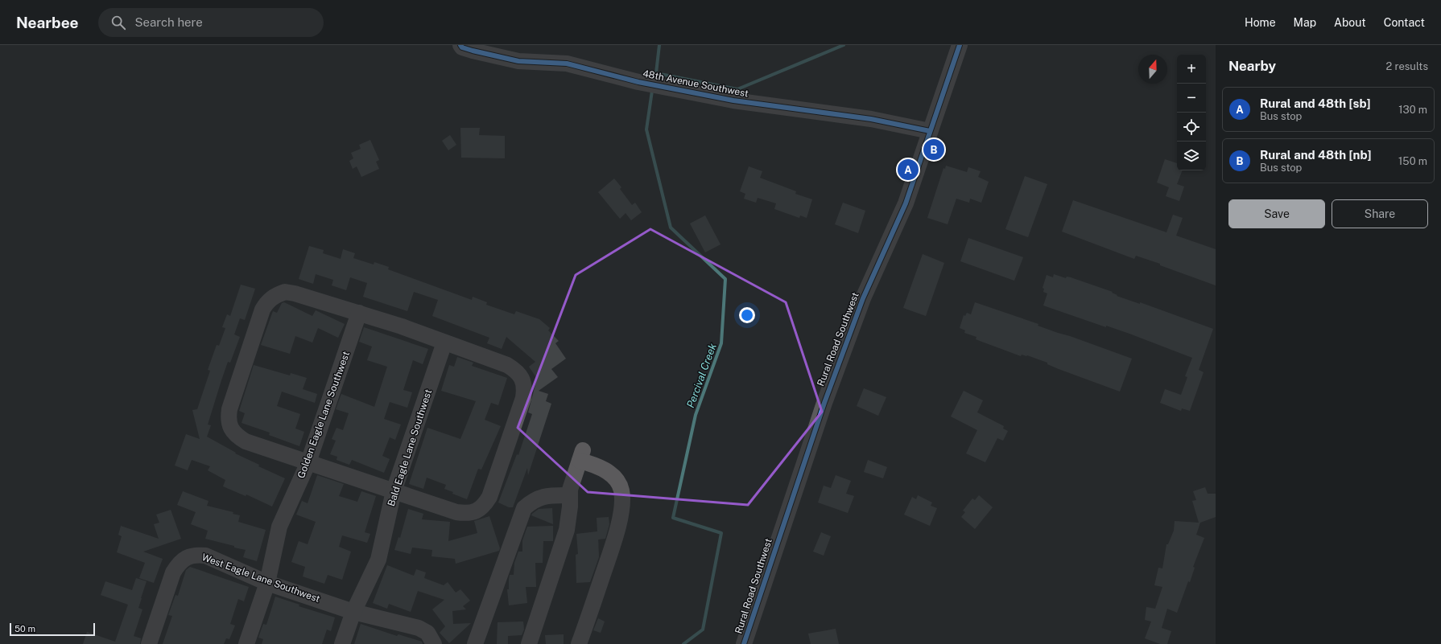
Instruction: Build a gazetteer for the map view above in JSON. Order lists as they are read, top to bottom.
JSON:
{
  "streets": {
    "street": [
      "48th Avenue Southwest",
      "Rural Road Southwest",
      "Golden Eagle Lane Southwest",
      "Bald Eagle Lane Southwest",
      "West Eagle Lane Southwest"
    ]
  },
  "crossings": [
    ["48th Avenue Southwest", "Rural Road Southwest"],
    ["Golden Eagle Lane Southwest", "West Eagle Lane Southwest"],
    ["Bald Eagle Lane Southwest", "West Eagle Lane Southwest"]
  ],
  "water": ["Percival Creek"],
  "scale_bar": "50 m",
  "north": "top",
  "page": {
    "header": "Nearbee",
    "search": "Search here",
    "nav": [
      "Home",
      "Map",
      "About",
      "Contact"
    ],
    "heading": ["Nearby", "2 results"],
    "map_buttons": ["+", "−"],
    "list": [
      {
        "mark": "A",
        "name": "Rural and 48th [sb]",
        "note": "Bus stop",
        "value": "130 m"
      },
      {
        "mark": "B",
        "name": "Rural and 48th [nb]",
        "note": "Bus stop",
        "value": "150 m"
      }
    ],
    "pins": ["B", "A"],
    "buttons": ["Save", "Share"],
    "scale": "50 m"
  }
}
